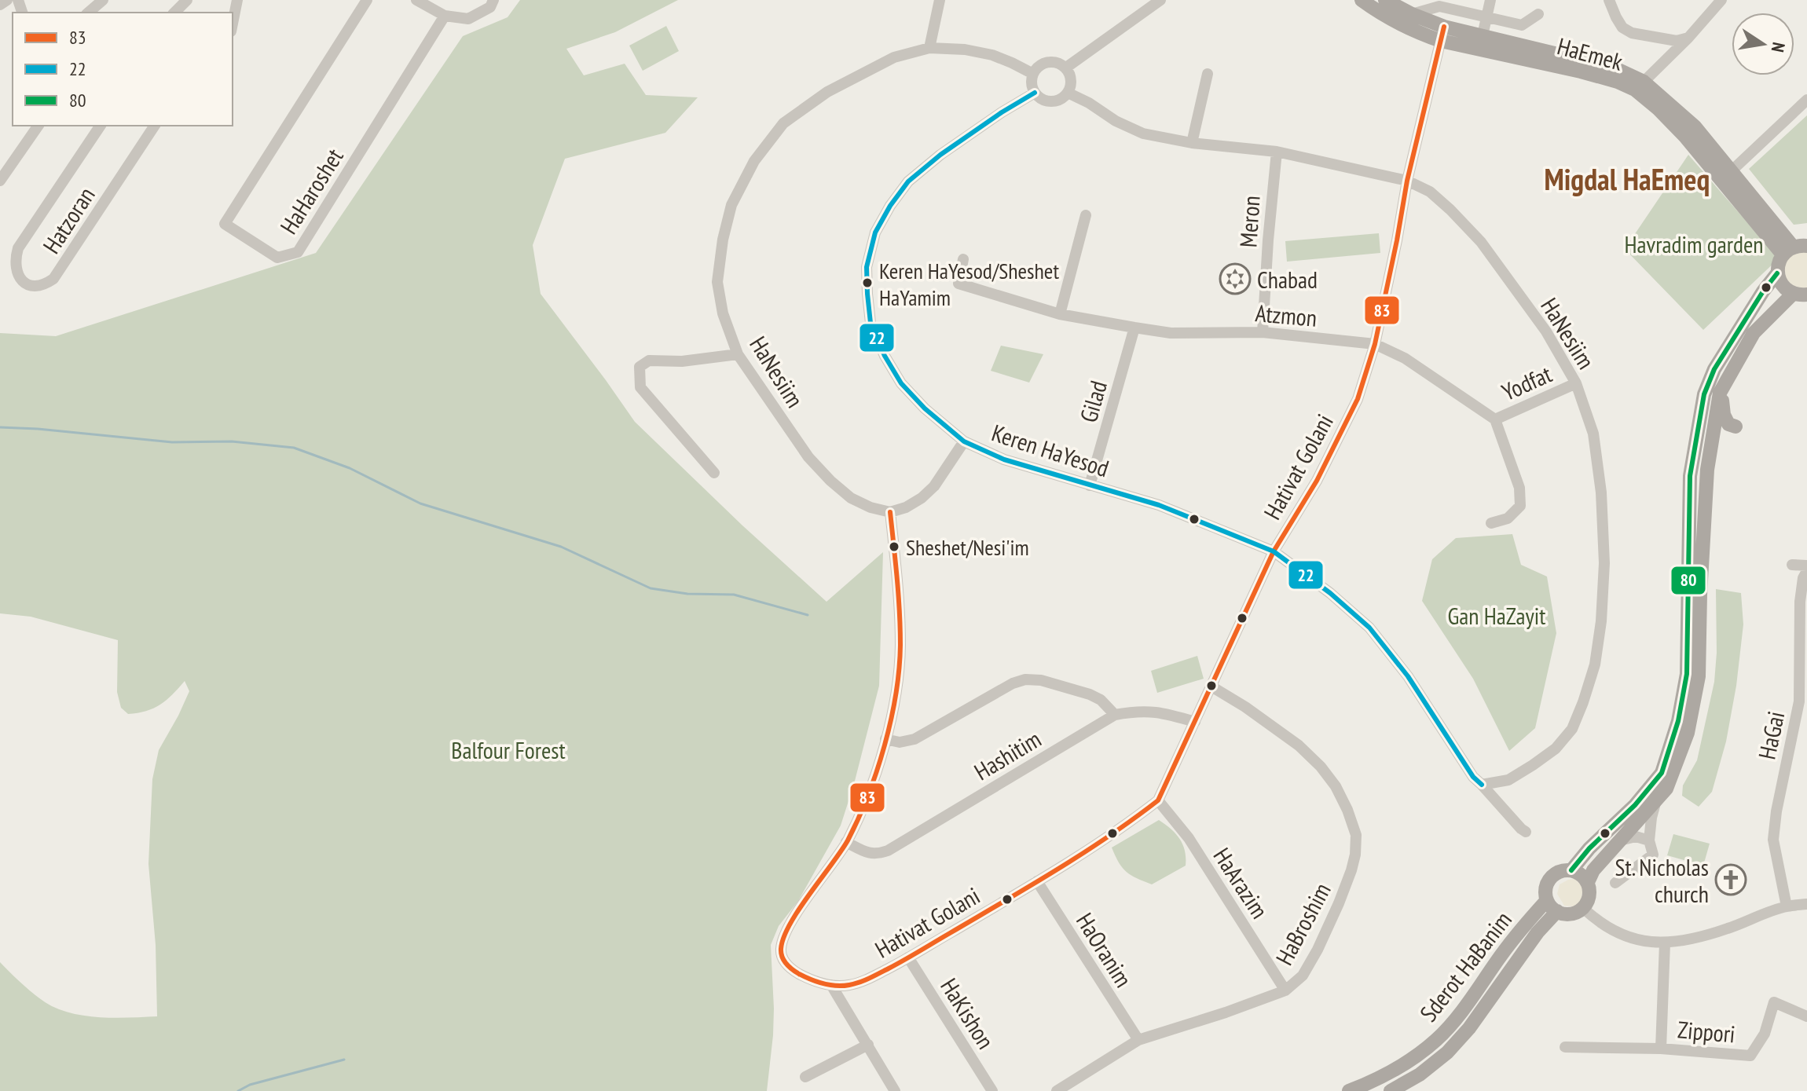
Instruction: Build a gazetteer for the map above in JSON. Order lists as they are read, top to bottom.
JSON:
{
  "streets": {
    "main road": ["HaEmek", "Sderot HaBanim"],
    "street": [
      "HaHaroshet",
      "Hatzoran",
      "Meron",
      "Atzmon",
      "HaNesiim",
      "Yodfat",
      "Gilad",
      "Keren HaYesod",
      "Hativat Golani",
      "HaGai",
      "Hashitim",
      "HaArazim",
      "HaBroshim",
      "HaOranim",
      "HaKishon",
      "Zippori"
    ]
  },
  "crossings": [
    ["HaEmek", "Hativat Golani"],
    ["Meron", "Atzmon"],
    ["Meron", "HaNesiim"],
    ["Atzmon", "Yodfat"],
    ["Atzmon", "Gilad"],
    ["Atzmon", "Hativat Golani"],
    ["HaNesiim", "Yodfat"],
    ["HaNesiim", "Keren HaYesod"],
    ["HaNesiim", "Hativat Golani"],
    ["Gilad", "Keren HaYesod"],
    ["Keren HaYesod", "Hativat Golani"],
    ["Hativat Golani", "Hashitim"],
    ["Hativat Golani", "HaArazim"],
    ["Hativat Golani", "HaBroshim"],
    ["Hativat Golani", "HaOranim"],
    ["Hativat Golani", "HaKishon"],
    ["HaArazim", "HaBroshim"],
    ["HaBroshim", "HaOranim"]
  ],
  "districts": ["Migdal HaEmeq"],
  "parks": ["Havradim garden", "Gan HaZayit", "Balfour Forest"],
  "places": {
    "synagogue": ["Chabad"],
    "other": ["Keren HaYesod/Sheshet HaYamim", "Sheshet/Nesi'im"],
    "church": ["St. Nicholas church"]
  },
  "lines": ["transit line 83", "transit line 22", "transit line 80"],
  "legend": ["83", "22", "80"],
  "north": "right"
}
